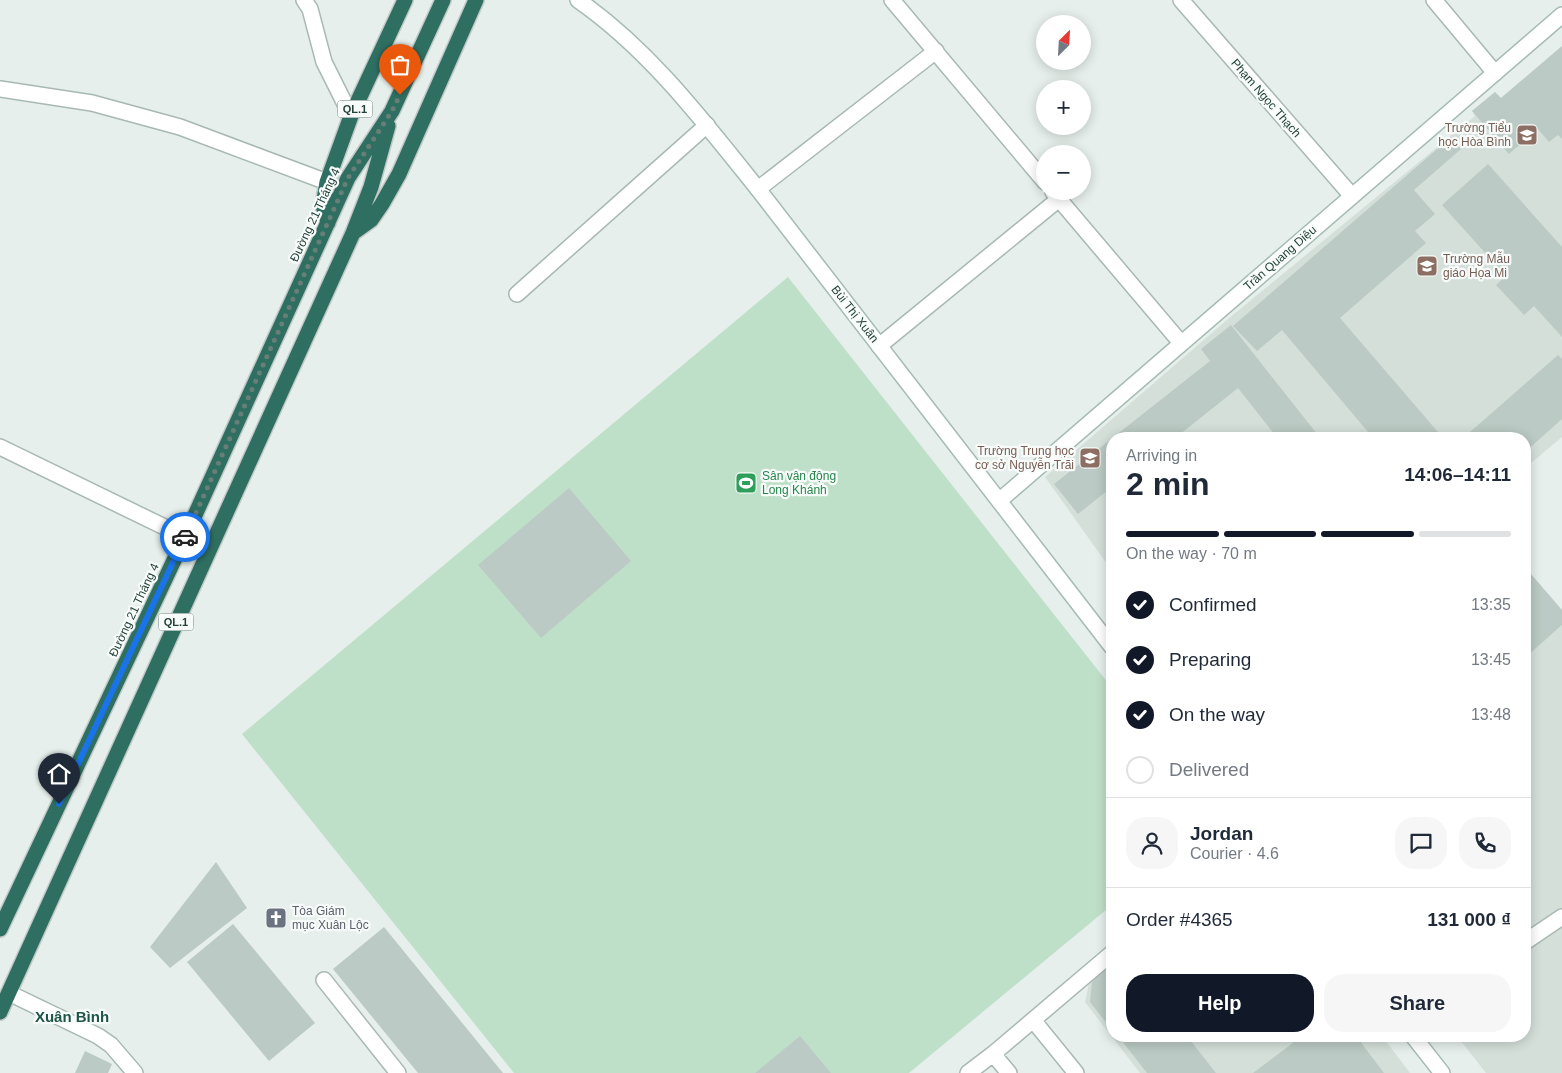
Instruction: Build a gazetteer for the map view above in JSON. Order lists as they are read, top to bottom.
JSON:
{
  "streets": {
    "highway": ["QL.1", "Đường 21 Tháng 4"],
    "street": ["Phạm Ngọc Thạch", "Trần Quang Diệu", "Bùi Thị Xuân"]
  },
  "crossings": [
    ["Phạm Ngọc Thạch", "Trần Quang Diệu"],
    ["QL.1", "Đường 21 Tháng 4"],
    ["Trần Quang Diệu", "Bùi Thị Xuân"]
  ],
  "districts": ["Xuân Bình"],
  "places": {
    "school or university": ["Trường Tiểu học Hòa Bình", "Trường Mẫu giáo Họa Mi", "Trường Trung học cơ sở Nguyễn Trãi"],
    "sports": ["Sân vận động Long Khánh"],
    "church": ["Tòa Giám mục Xuân Lộc"]
  },
  "north": "top right",
  "page": {
    "map_buttons": ["+", "−"],
    "heading": ["2 min", "Arriving in", "14:06–14:11"],
    "panel": [
      "Jordan",
      "Courier · 4.6",
      "Order #4365",
      "131 000 ₫"
    ],
    "bar": "On the way · 70 m",
    "list": [
      ["Confirmed", "13:35"],
      ["Preparing", "13:45"],
      ["On the way", "13:48"],
      "Delivered"
    ],
    "buttons": ["Help", "Share"]
  }
}
